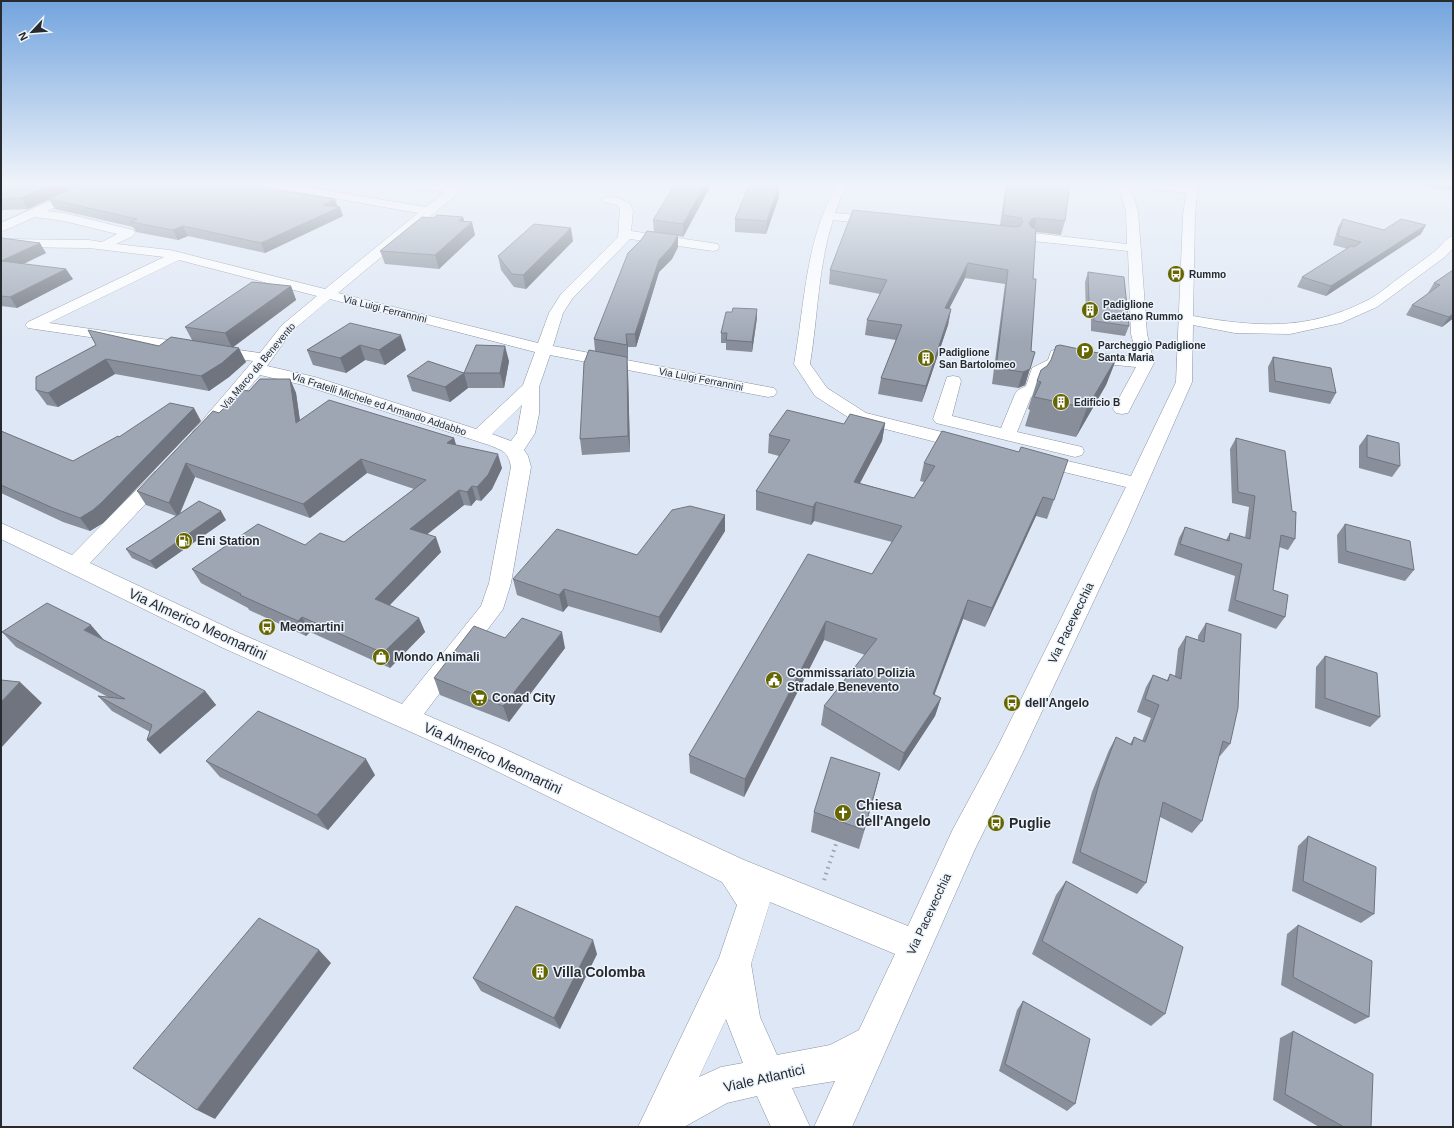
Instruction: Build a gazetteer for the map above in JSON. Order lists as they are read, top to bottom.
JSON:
{
  "streets": {
    "street": [
      "Via Luigi Ferrannini",
      "Via Marco da Benevento",
      "Via Fratelli Michele ed Armando Addabbo",
      "Via Pacevecchia",
      "Via Almerico Meomartini",
      "Viale Atlantici"
    ]
  },
  "crossings": [
    ["Via Luigi Ferrannini", "Via Marco da Benevento"],
    ["Via Luigi Ferrannini", "Via Fratelli Michele ed Armando Addabbo"],
    ["Via Marco da Benevento", "Via Fratelli Michele ed Armando Addabbo"],
    ["Via Pacevecchia", "Via Almerico Meomartini"],
    ["Via Pacevecchia", "Viale Atlantici"]
  ],
  "places": {
    "bus stop": [
      "Rummo",
      "Meomartini",
      "dell'Angelo",
      "Puglie"
    ],
    "building": [
      "Padiglione Gaetano Rummo",
      "Padiglione San Bartolomeo",
      "Edificio B",
      "Villa Colomba"
    ],
    "parking": ["Parcheggio Padiglione Santa Maria"],
    "fuel station": ["Eni Station"],
    "shop": ["Mondo Animali"],
    "public building": ["Commissariato Polizia Stradale Benevento"],
    "supermarket": ["Conad City"],
    "church": ["Chiesa dell'Angelo"]
  },
  "north": "bottom left"
}
